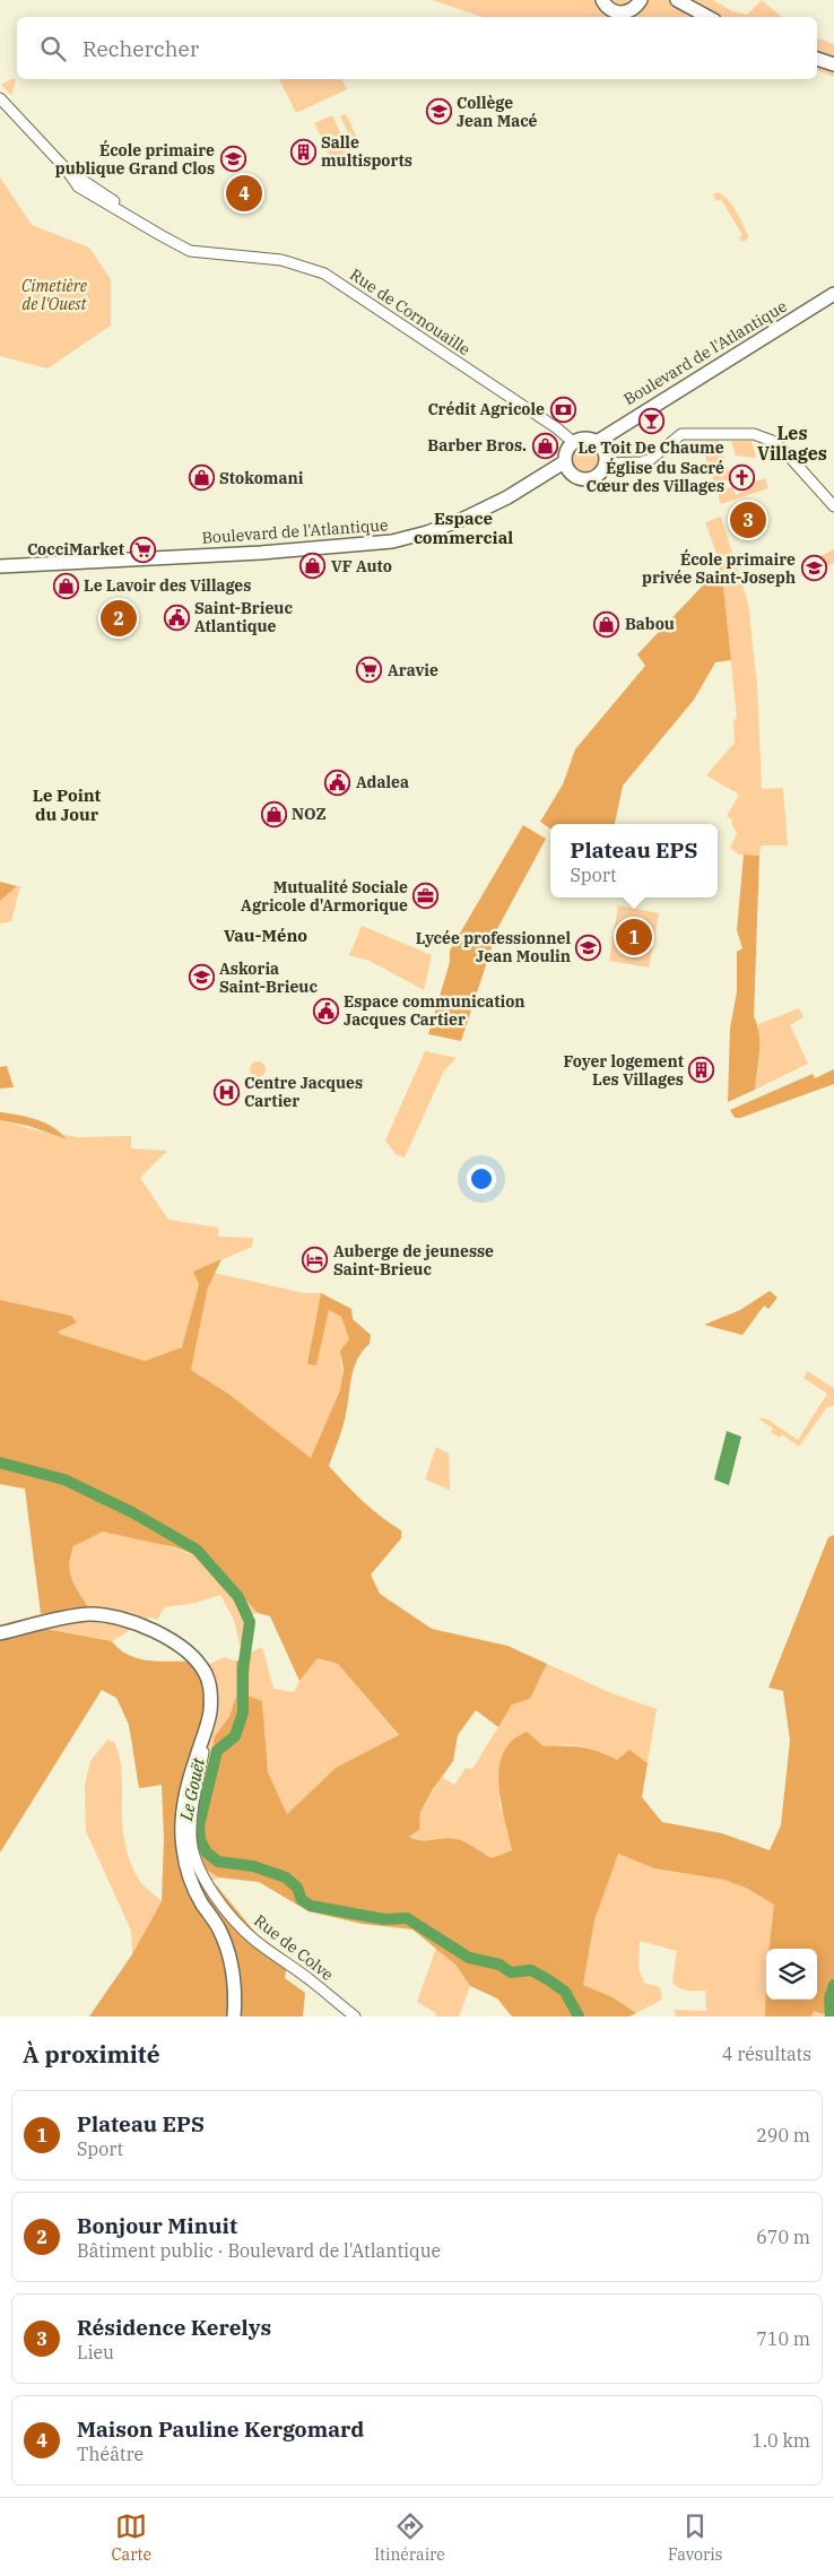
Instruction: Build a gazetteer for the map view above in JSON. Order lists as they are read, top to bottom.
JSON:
{
  "streets": {
    "main road": ["Boulevard de l'Atlantique"],
    "street": ["Rue de Cornouaille", "Rue de Colve"]
  },
  "crossings": [
    ["Rue de Cornouaille", "Boulevard de l'Atlantique"]
  ],
  "districts": [
    "Les Villages",
    "Espace commercial",
    "Le Point du Jour",
    "Vau-Méno"
  ],
  "water": ["Le Gouët"],
  "parks": ["Cimetière de l'Ouest"],
  "places": {
    "school or university": [
      "Collège Jean Macé",
      "École primaire publique Grand Clos",
      "École primaire privée Saint-Joseph",
      "Lycée professionnel Jean Moulin",
      "Askoria Saint-Brieuc"
    ],
    "building": ["Salle multisports", "Foyer logement Les Villages"],
    "bank": ["Crédit Agricole"],
    "bar": ["Le Toit De Chaume"],
    "shop": [
      "Barber Bros.",
      "Stokomani",
      "VF Auto",
      "Le Lavoir des Villages",
      "Babou",
      "NOZ"
    ],
    "church": ["Église du Sacré Cœur des Villages"],
    "supermarket": ["CocciMarket", "Aravie"],
    "public building": ["Saint-Brieuc Atlantique", "Adalea", "Espace communication Jacques Cartier"],
    "office": ["Mutualité Sociale Agricole d'Armorique"],
    "hospital": ["Centre Jacques Cartier"],
    "hotel": ["Auberge de jeunesse Saint-Brieuc"]
  },
  "page": {
    "search": "Rechercher",
    "pins": [
      "4",
      "3",
      "2",
      "1"
    ],
    "popup": ["Plateau EPS", "Sport"],
    "heading": ["À proximité", "4 résultats"],
    "list": [
      {
        "mark": "1",
        "name": "Plateau EPS",
        "note": "Sport",
        "value": "290 m"
      },
      {
        "mark": "2",
        "name": "Bonjour Minuit",
        "note": "Bâtiment public · Boulevard de l'Atlantique",
        "value": "670 m"
      },
      {
        "mark": "3",
        "name": "Résidence Kerelys",
        "note": "Lieu",
        "value": "710 m"
      },
      {
        "mark": "4",
        "name": "Maison Pauline Kergomard",
        "note": "Théâtre",
        "value": "1.0 km"
      }
    ],
    "nav": ["Carte", "Itinéraire", "Favoris"]
  }
}
